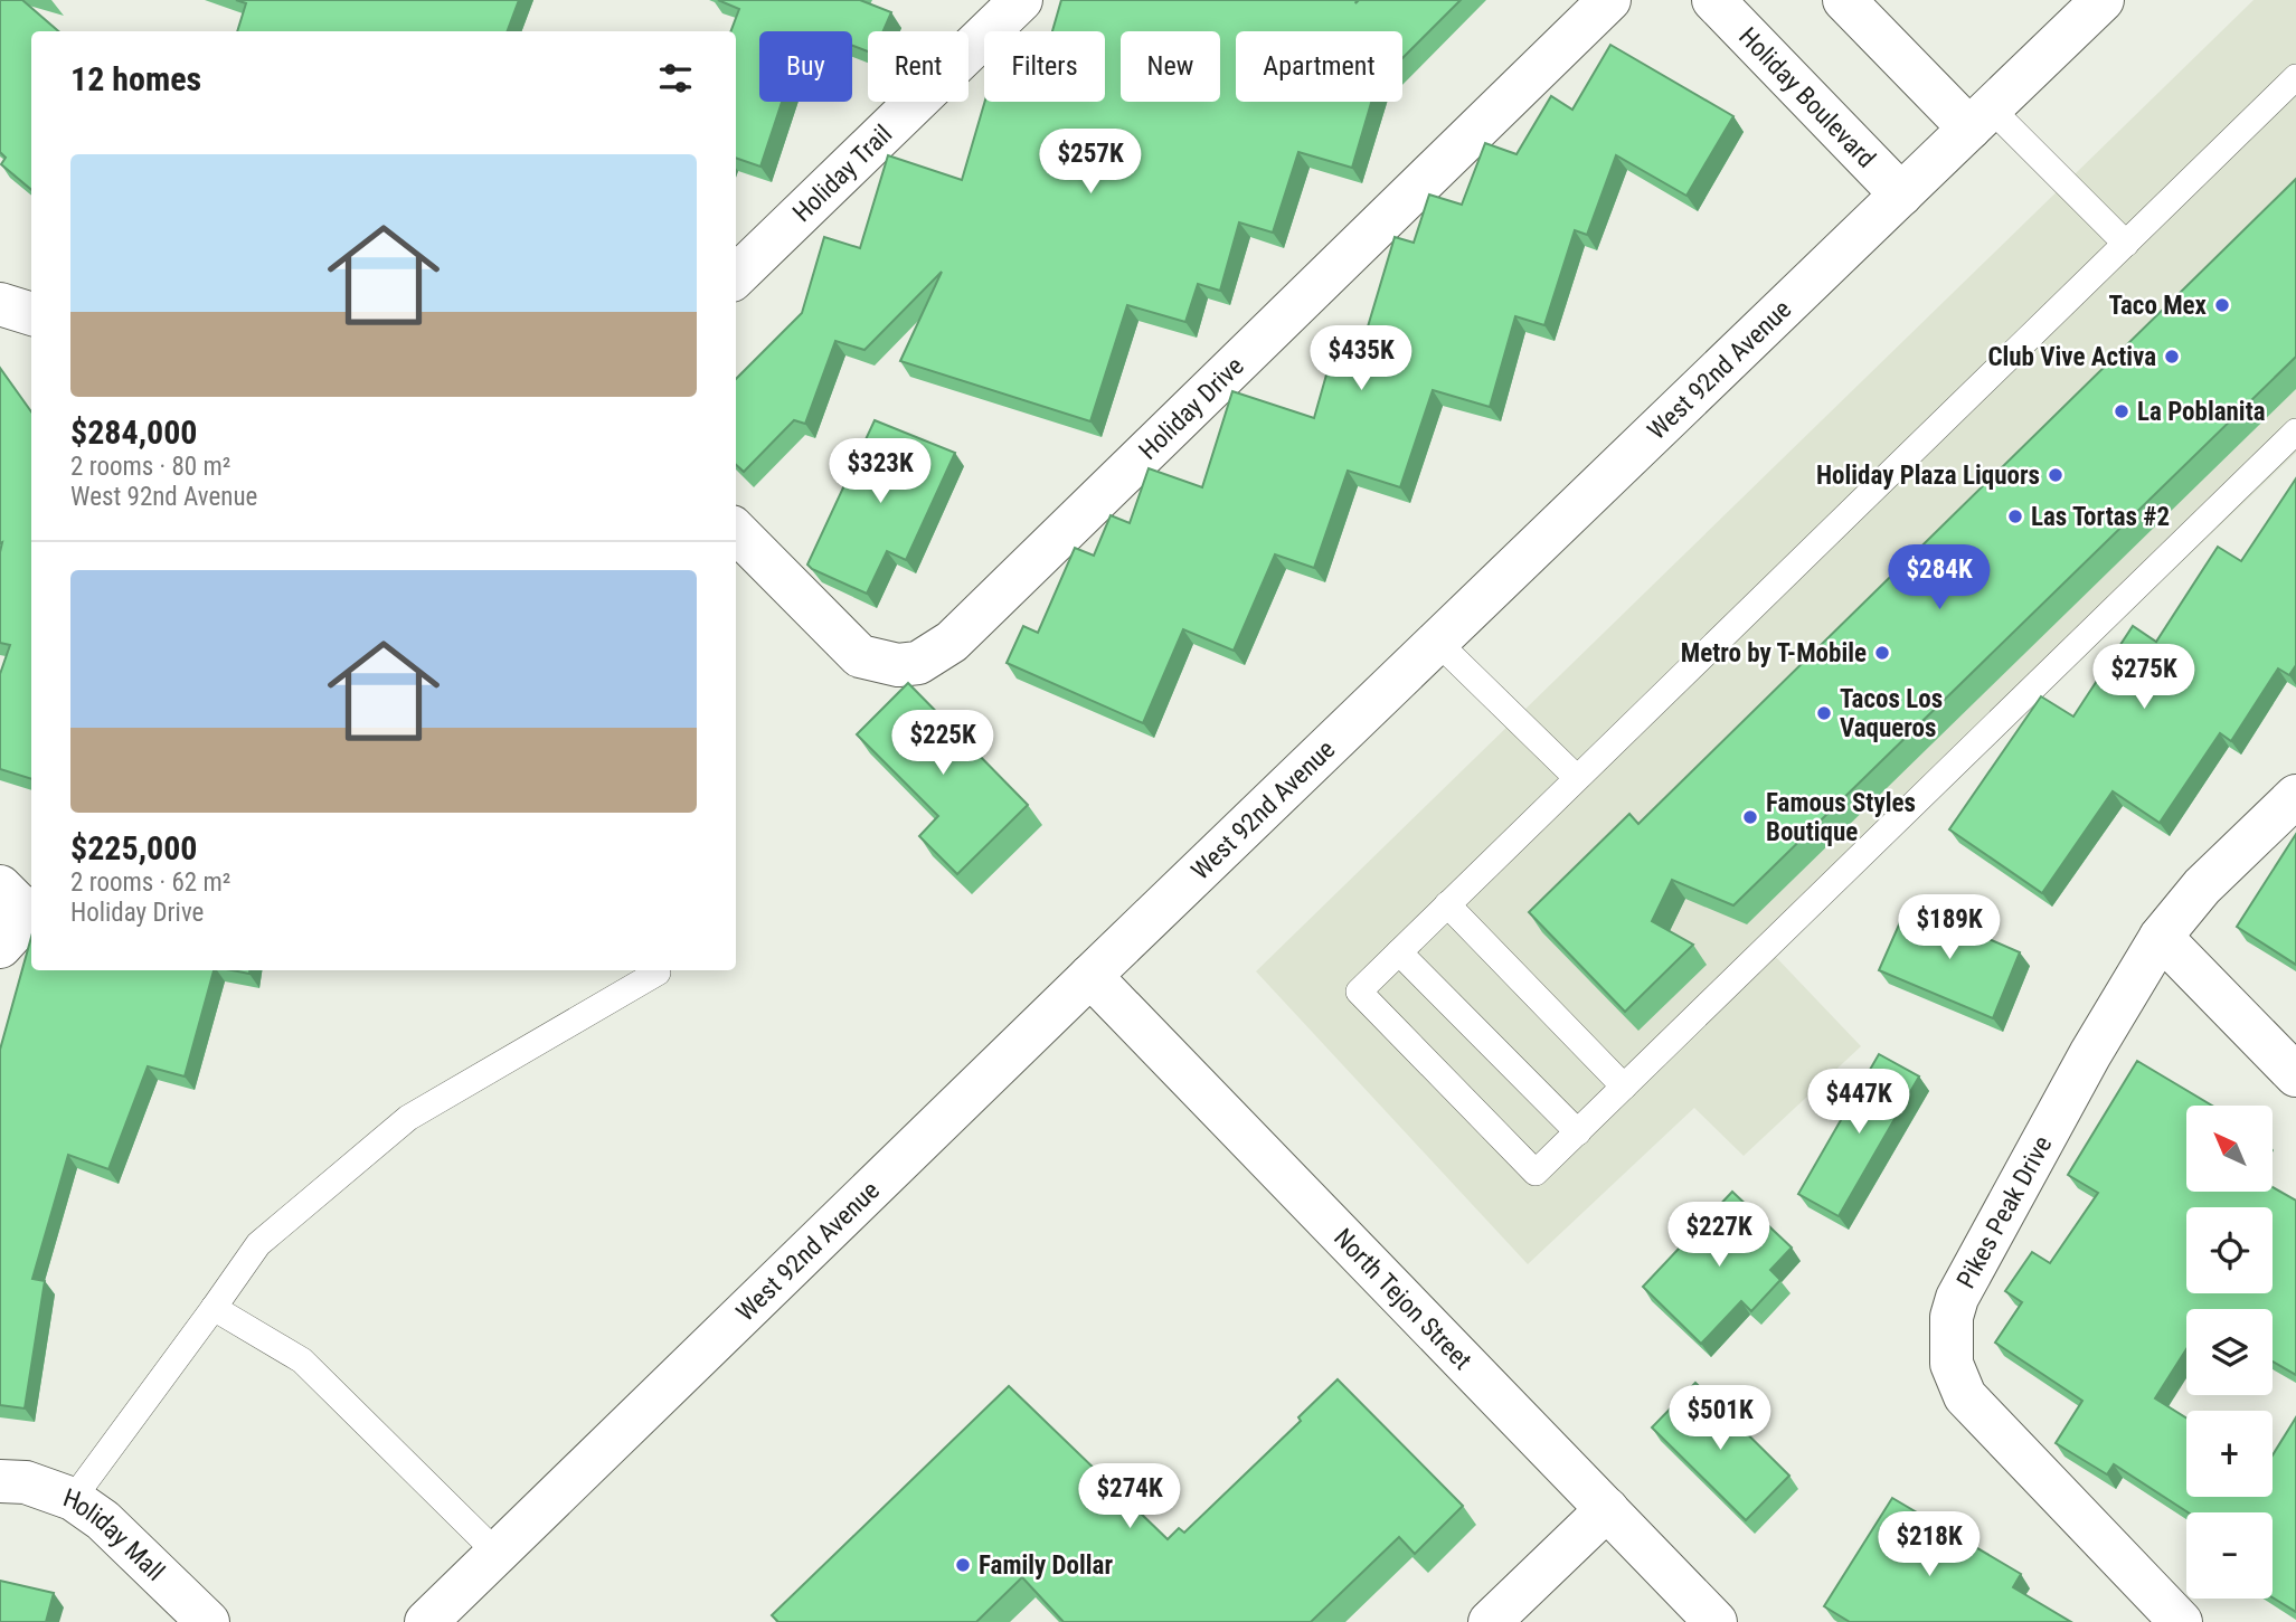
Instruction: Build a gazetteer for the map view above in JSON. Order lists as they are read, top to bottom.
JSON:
{
  "streets": {
    "street": [
      "Holiday Boulevard",
      "Holiday Trail",
      "West 92nd Avenue",
      "Holiday Drive",
      "Pikes Peak Drive",
      "North Tejon Street",
      "Holiday Mall"
    ]
  },
  "crossings": [
    ["Holiday Boulevard", "West 92nd Avenue"],
    ["West 92nd Avenue", "North Tejon Street"]
  ],
  "places": [
    "Taco Mex",
    "Club Vive Activa",
    "La Poblanita",
    "Holiday Plaza Liquors",
    "Las Tortas #2",
    "Metro by T-Mobile",
    "Tacos Los Vaqueros",
    "Famous Styles Boutique",
    "Family Dollar"
  ],
  "north": "top left",
  "page": {
    "chip": [
      "Buy",
      "Rent",
      "Filters",
      "New",
      "Apartment"
    ],
    "heading": "12 homes",
    "list": [
      {
        "name": "$284,000",
        "note": "2 rooms · 80 m² · West 92nd Avenue"
      },
      {
        "name": "$225,000",
        "note": "2 rooms · 62 m² · Holiday Drive"
      }
    ],
    "price": [
      "$257K",
      "$435K",
      "$323K",
      "$284K",
      "$275K",
      "$225K",
      "$189K",
      "$447K",
      "$227K",
      "$501K",
      "$274K",
      "$218K"
    ],
    "map_buttons": ["+", "−"]
  }
}
